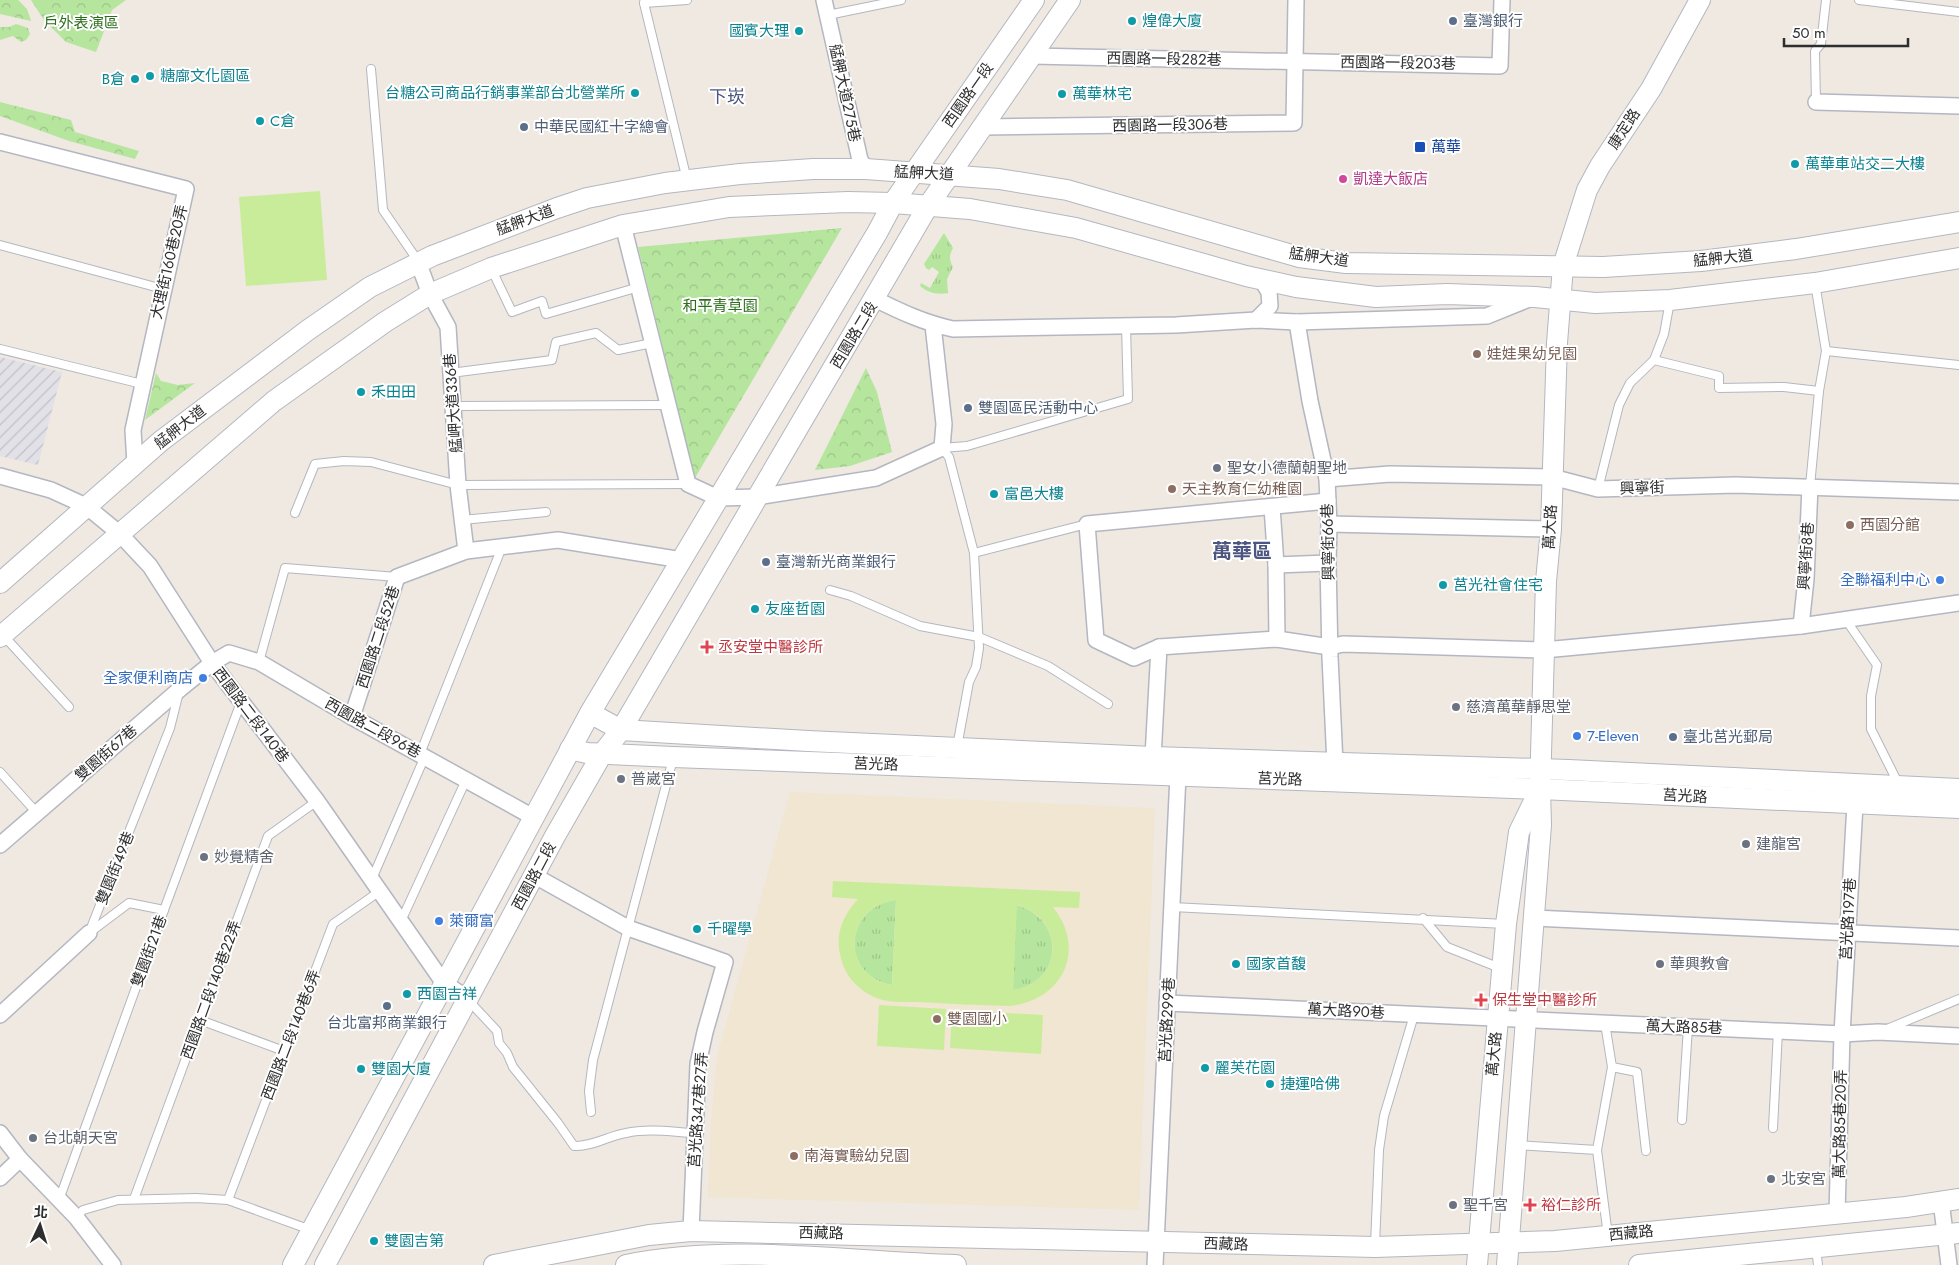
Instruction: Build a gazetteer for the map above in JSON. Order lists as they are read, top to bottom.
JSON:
{
  "streets": {
    "main road": [
      "西園路一段",
      "康定路",
      "艋舺大道",
      "西園路二段",
      "萬大路",
      "莒光路",
      "西藏路"
    ],
    "street": [
      "西園路一段282巷",
      "西園路一段203巷",
      "艋舺大道275巷",
      "西園路一段306巷",
      "大理街160巷20弄",
      "艋岬大道336巷",
      "興寧街",
      "興寧街66巷",
      "興寧街8巷",
      "西園路二段52巷",
      "西園路二段140巷",
      "西園路二段96巷",
      "雙園街67巷",
      "雙園街49巷",
      "莒光路197巷",
      "萬大路90巷",
      "莒光路299巷",
      "萬大路85巷",
      "莒光路347巷27弄",
      "萬大路85巷20弄"
    ],
    "lane": ["雙園街21巷", "西園路二段140巷22弄", "西園路二段140巷6弄"]
  },
  "crossings": [
    ["西園路一段282巷", "西園路一段203巷"],
    ["西園路一段282巷", "西園路一段"],
    ["西園路一段282巷", "西園路一段306巷"],
    ["西園路一段203巷", "西園路一段306巷"],
    ["艋舺大道275巷", "艋舺大道"],
    ["西園路一段", "西園路一段306巷"],
    ["西園路一段", "艋舺大道"],
    ["西園路一段", "西園路二段"],
    ["康定路", "艋舺大道"],
    ["康定路", "萬大路"],
    ["艋舺大道", "大理街160巷20弄"],
    ["艋舺大道", "西園路二段"],
    ["艋舺大道", "艋岬大道336巷"],
    ["艋舺大道", "萬大路"],
    ["艋舺大道", "西園路二段140巷"],
    ["西園路二段", "西園路二段52巷"],
    ["西園路二段", "西園路二段140巷"],
    ["西園路二段", "西園路二段96巷"],
    ["西園路二段", "莒光路"],
    ["西園路二段", "莒光路347巷27弄"],
    ["艋岬大道336巷", "西園路二段52巷"],
    ["興寧街", "萬大路"],
    ["興寧街", "興寧街66巷"],
    ["興寧街", "興寧街8巷"],
    ["萬大路", "莒光路"],
    ["萬大路", "萬大路90巷"],
    ["萬大路", "萬大路85巷"],
    ["萬大路", "西藏路"],
    ["興寧街66巷", "莒光路"],
    ["西園路二段52巷", "西園路二段96巷"],
    ["西園路二段140巷", "西園路二段96巷"],
    ["西園路二段140巷", "雙園街67巷"],
    ["西園路二段140巷", "雙園街21巷"],
    ["西園路二段140巷", "西園路二段140巷22弄"],
    ["西園路二段140巷", "西園路二段140巷6弄"],
    ["西園路二段96巷", "雙園街67巷"],
    ["雙園街67巷", "雙園街49巷"],
    ["莒光路", "莒光路197巷"],
    ["莒光路", "莒光路299巷"],
    ["莒光路197巷", "萬大路85巷"],
    ["莒光路197巷", "萬大路85巷20弄"],
    ["萬大路90巷", "莒光路299巷"],
    ["萬大路90巷", "萬大路85巷"],
    ["莒光路299巷", "西藏路"],
    ["萬大路85巷", "萬大路85巷20弄"],
    ["莒光路347巷27弄", "西藏路"],
    ["萬大路85巷20弄", "西藏路"]
  ],
  "districts": ["下崁", "萬華區"],
  "parks": ["戶外表演區", "和平青草園"],
  "places": {
    "other": [
      "煌偉大廈",
      "臺灣銀行",
      "國賓大理",
      "糖廍文化園區",
      "B倉",
      "台糖公司商品行銷事業部台北營業所",
      "萬華林宅",
      "C倉",
      "中華民國紅十字總會",
      "萬華車站交二大樓",
      "凱達大飯店",
      "娃娃果幼兒園",
      "禾田田",
      "雙園區民活動中心",
      "聖女小德蘭朝聖地",
      "天主教育仁幼稚園",
      "富邑大樓",
      "西園分館",
      "臺灣新光商業銀行",
      "全聯福利中心",
      "莒光社會住宅",
      "友座哲園",
      "全家便利商店",
      "慈濟萬華靜思堂",
      "7-Eleven",
      "臺北莒光郵局",
      "普崴宮",
      "建龍宮",
      "妙覺精舍",
      "萊爾富",
      "千曜學",
      "國家首馥",
      "華興教會",
      "西園吉祥",
      "台北富邦商業銀行",
      "雙園國小",
      "麗芙花園",
      "雙園大廈",
      "捷運哈佛",
      "台北朝天宮",
      "南海實驗幼兒園",
      "北安宮",
      "聖千宮",
      "雙園吉第"
    ],
    "transit": ["萬華"],
    "health": ["丞安堂中醫診所", "保生堂中醫診所", "裕仁診所"]
  },
  "scale_bar": "50 m",
  "north": "top"
}
